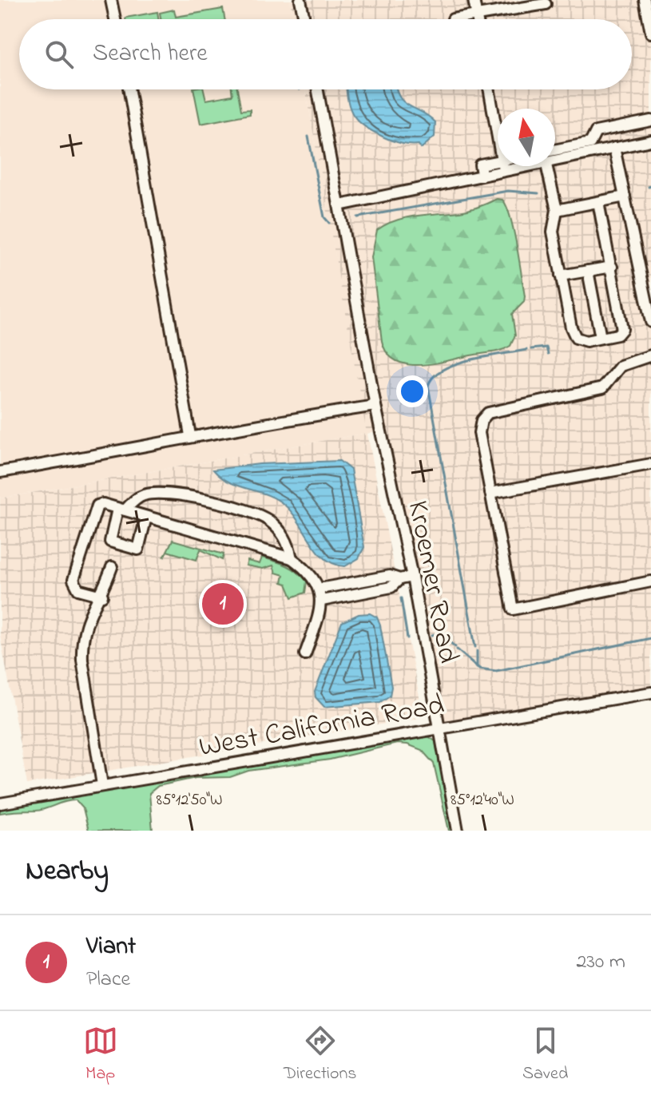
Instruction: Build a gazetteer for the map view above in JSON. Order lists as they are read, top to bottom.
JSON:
{
  "streets": {
    "street": ["Kroemer Road", "West California Road"]
  },
  "crossings": [
    ["Kroemer Road", "West California Road"]
  ],
  "north": "top",
  "page": {
    "search": "Search here",
    "pins": "1",
    "heading": "Nearby",
    "list": [
      {
        "mark": "1",
        "name": "Viant",
        "note": "Place",
        "value": "230 m"
      }
    ],
    "nav": ["Map", "Directions", "Saved"]
  },
  "coordinates": ["85°12'50\"W", "85°12'40\"W"]
}
